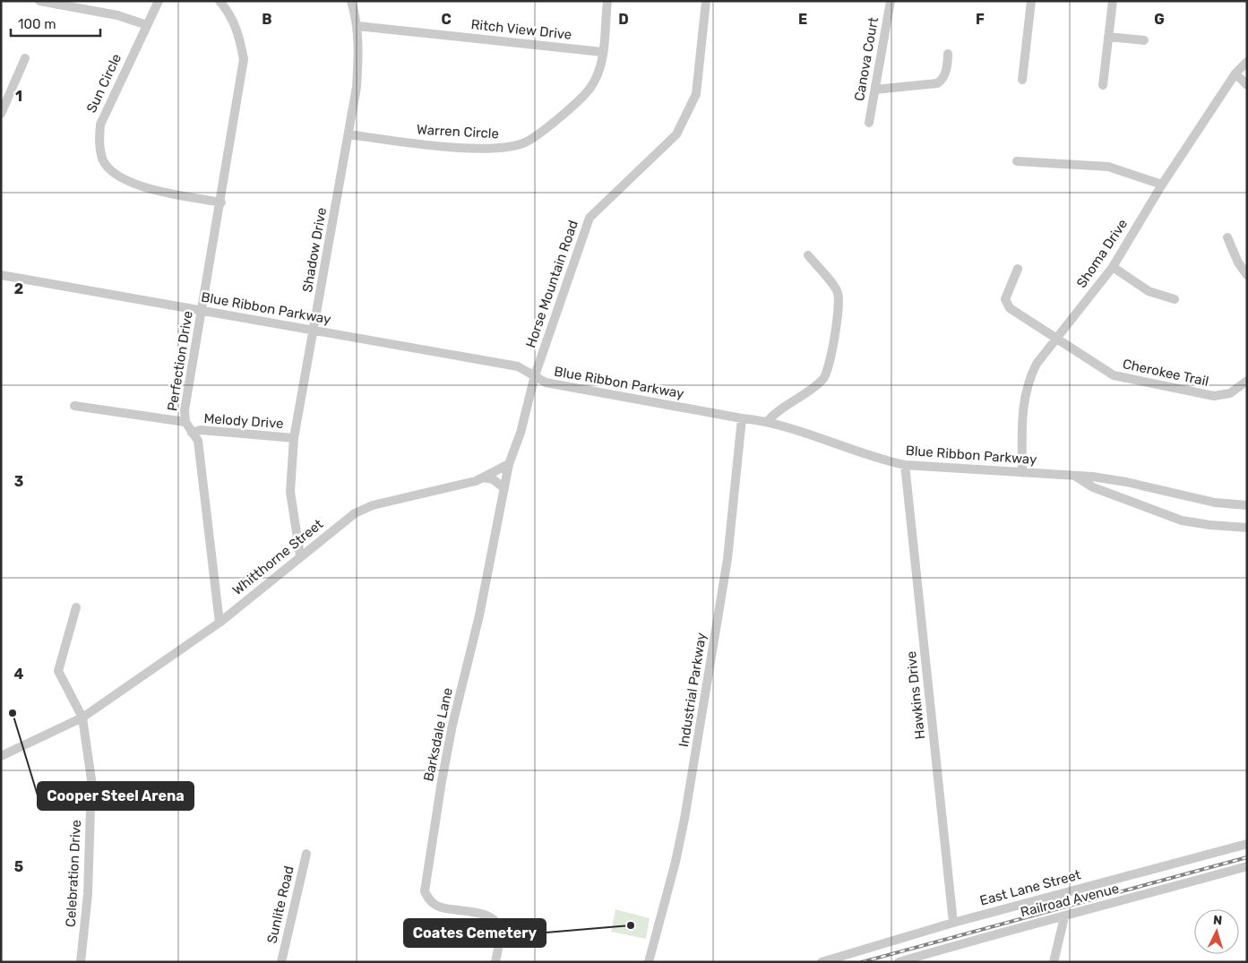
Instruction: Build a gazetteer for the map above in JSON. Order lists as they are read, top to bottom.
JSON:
{
  "streets": {
    "street": [
      "Ritch View Drive",
      "Canova Court",
      "Sun Circle",
      "Warren Circle",
      "Shadow Drive",
      "Shoma Drive",
      "Horse Mountain Road",
      "Blue Ribbon Parkway",
      "Perfection Drive",
      "Cherokee Trail",
      "Melody Drive",
      "Whitthorne Street",
      "Industrial Parkway",
      "Hawkins Drive",
      "Barksdale Lane",
      "Celebration Drive",
      "East Lane Street",
      "Railroad Avenue",
      "Sunlite Road"
    ]
  },
  "crossings": [
    ["Ritch View Drive", "Warren Circle"],
    ["Ritch View Drive", "Shadow Drive"],
    ["Sun Circle", "Perfection Drive"],
    ["Warren Circle", "Shadow Drive"],
    ["Shadow Drive", "Blue Ribbon Parkway"],
    ["Shadow Drive", "Melody Drive"],
    ["Shadow Drive", "Whitthorne Street"],
    ["Shoma Drive", "Blue Ribbon Parkway"],
    ["Shoma Drive", "Cherokee Trail"],
    ["Horse Mountain Road", "Blue Ribbon Parkway"],
    ["Blue Ribbon Parkway", "Perfection Drive"],
    ["Blue Ribbon Parkway", "Industrial Parkway"],
    ["Blue Ribbon Parkway", "Hawkins Drive"],
    ["Perfection Drive", "Melody Drive"],
    ["Perfection Drive", "Whitthorne Street"],
    ["Whitthorne Street", "Barksdale Lane"],
    ["Whitthorne Street", "Celebration Drive"],
    ["Hawkins Drive", "East Lane Street"]
  ],
  "places": ["Cooper Steel Arena", "Coates Cemetery"],
  "scale_bar": "100 m",
  "north": "top",
  "grid": {
    "columns": [
      "B",
      "C",
      "D",
      "E",
      "F",
      "G"
    ],
    "rows": [
      "1",
      "2",
      "3",
      "4",
      "5"
    ]
  }
}
